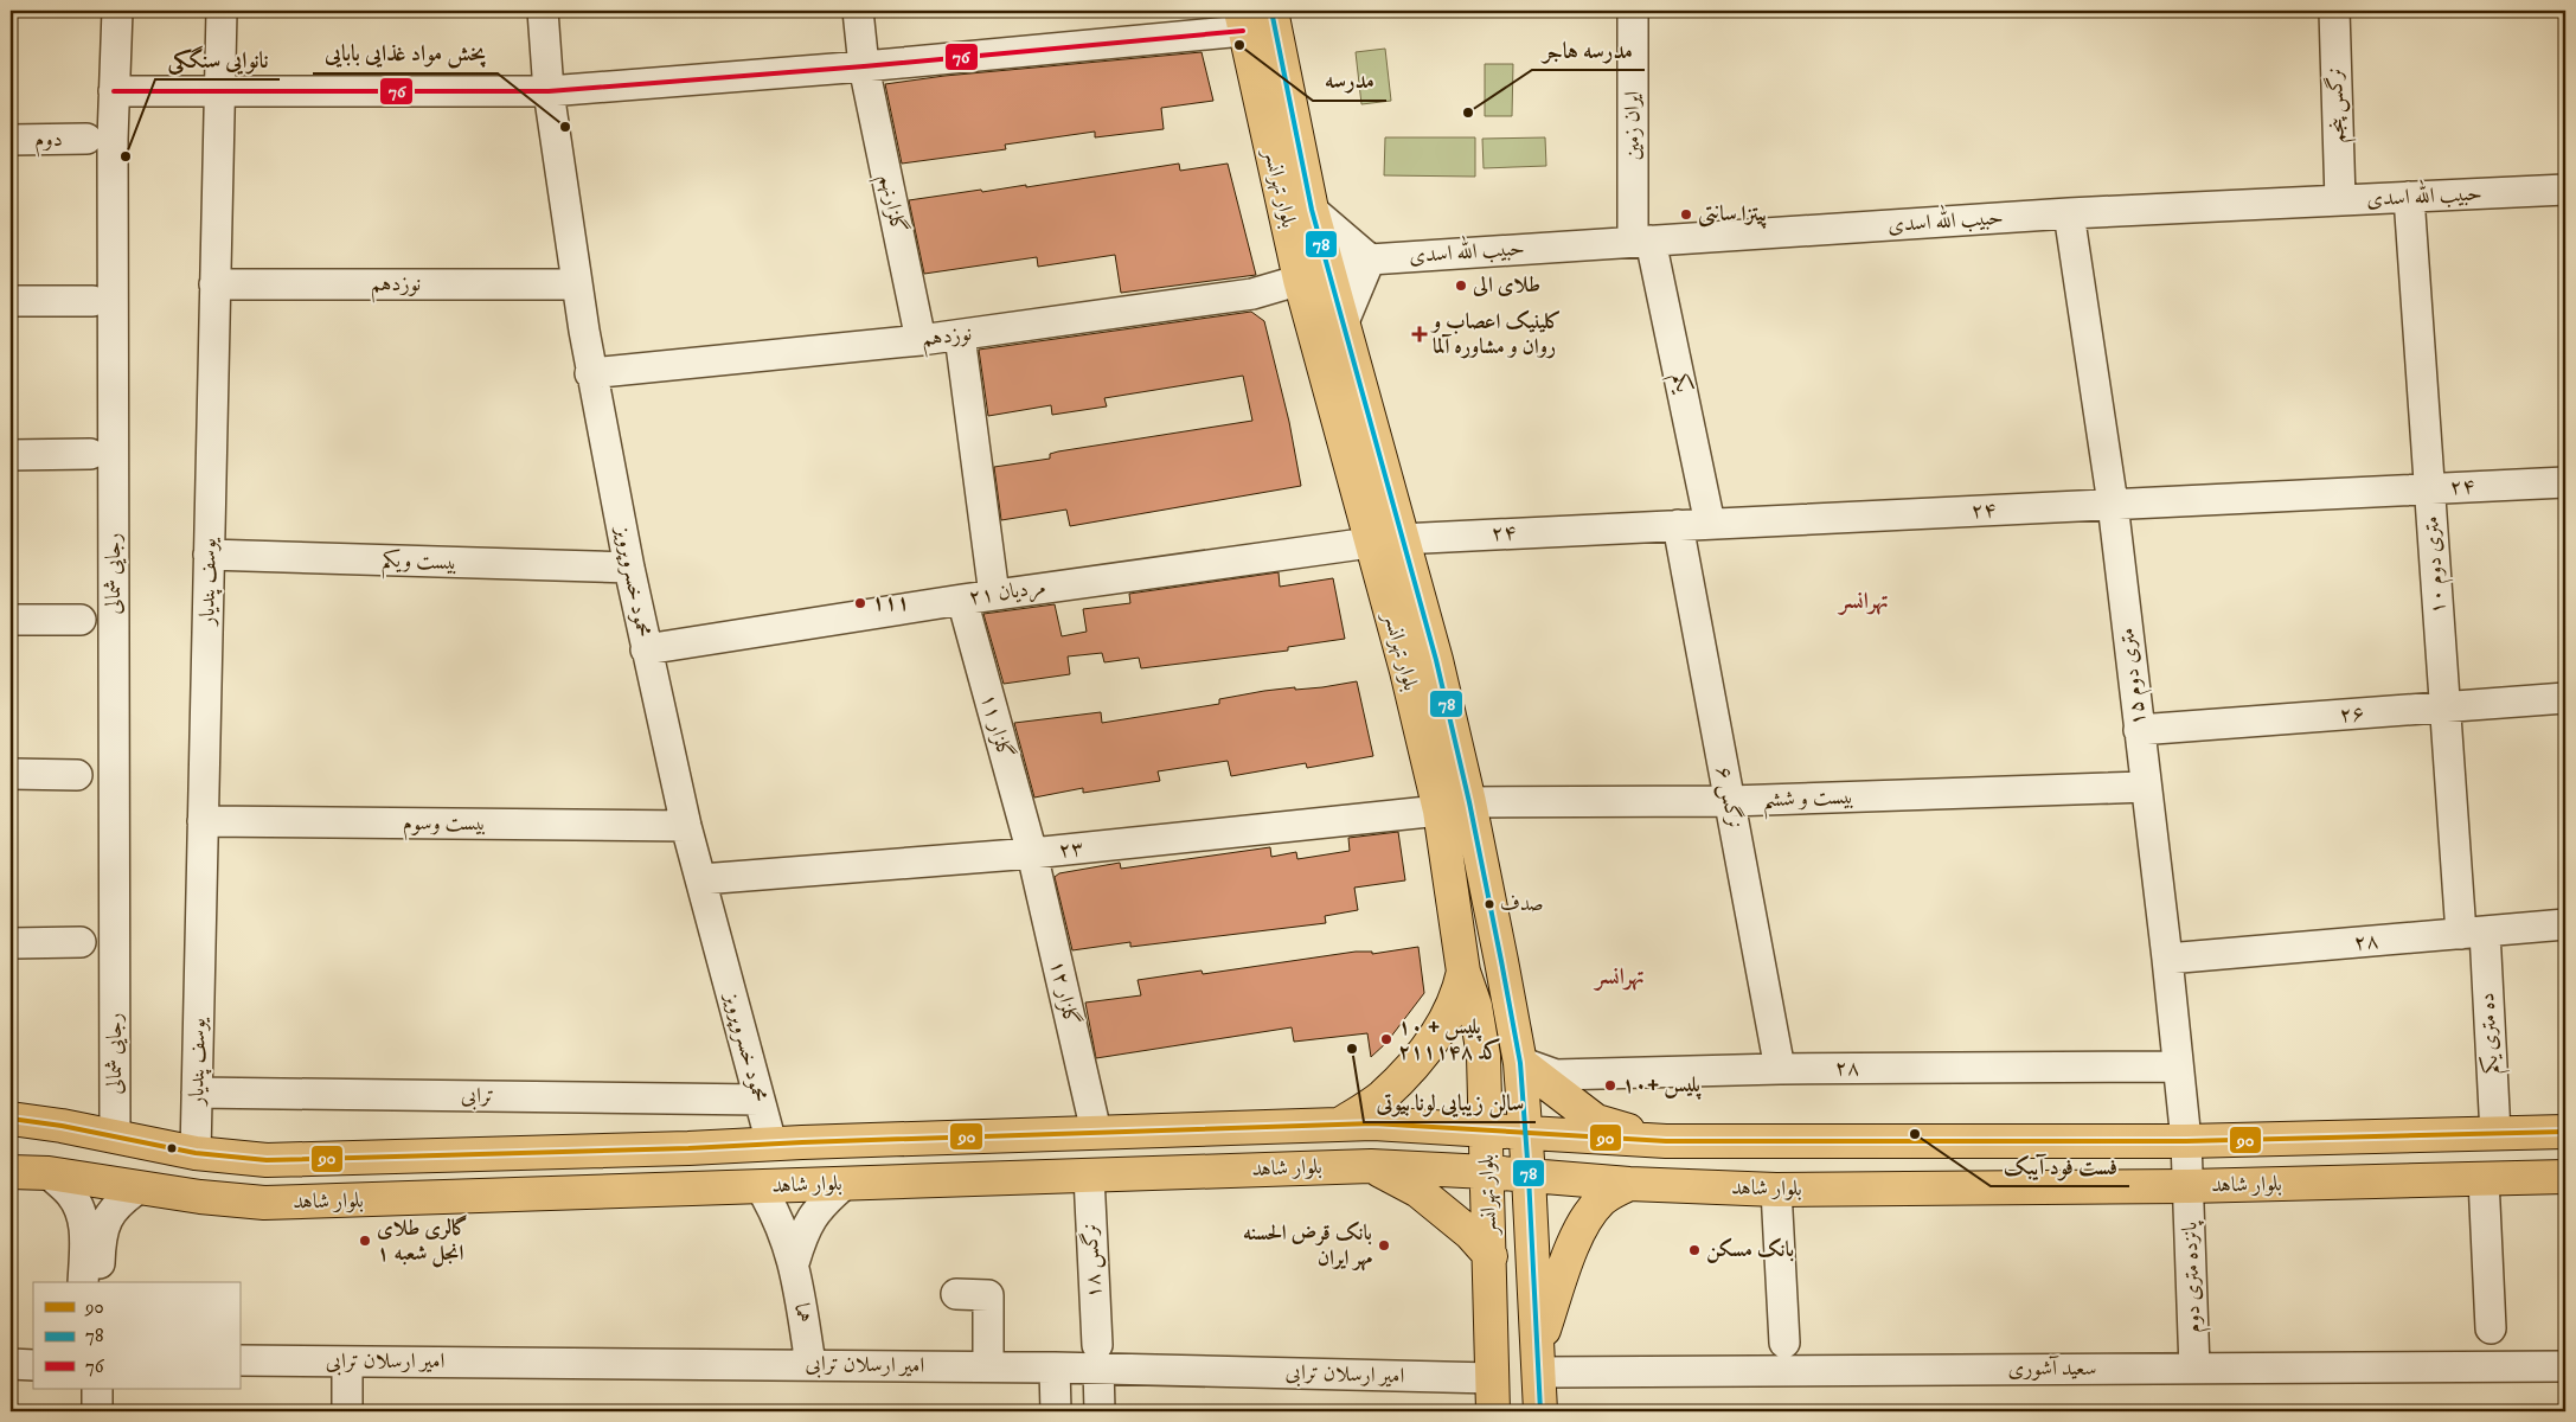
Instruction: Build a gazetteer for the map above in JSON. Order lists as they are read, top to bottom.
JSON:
{
  "streets": {
    "main road": ["بلوار تهرانسر", "بلوار شاهد"],
    "street": [
      "نرگس پنجم",
      "ایران زمین",
      "دوم",
      "حبیب الله اسدی",
      "گلزارنهم",
      "نوزدهم",
      "یکم",
      "۲۴",
      "بیست ویکم",
      "۱۰ متری دوم",
      "رجایی شمالی",
      "یوسف پندیار",
      "محمود خسروپرویز",
      "۲۱ مردیان",
      "۱۵ متری دوم",
      "۲۶",
      "گلزار ۱۱",
      "نرگس ۶",
      "بیست و ششم",
      "بیست وسوم",
      "۲۳",
      "۲۸",
      "گلزار ۱۲",
      "ده متری یکم",
      "ترابی",
      "نرگس ۱۸",
      "پانزده متری دوم",
      "هما",
      "امیر ارسلان ترابی",
      "سعید آشوری"
    ]
  },
  "crossings": [
    ["نرگس پنجم", "حبیب الله اسدی"],
    ["ایران زمین", "حبیب الله اسدی"],
    ["ایران زمین", "یکم"],
    ["بلوار تهرانسر", "حبیب الله اسدی"],
    ["بلوار تهرانسر", "نوزدهم"],
    ["بلوار تهرانسر", "۲۴"],
    ["بلوار تهرانسر", "۲۱ مردیان"],
    ["بلوار تهرانسر", "بیست و ششم"],
    ["بلوار تهرانسر", "۲۳"],
    ["بلوار تهرانسر", "۲۸"],
    ["بلوار تهرانسر", "بلوار شاهد"],
    ["بلوار تهرانسر", "امیر ارسلان ترابی"],
    ["بلوار تهرانسر", "سعید آشوری"],
    ["حبیب الله اسدی", "نوزدهم"],
    ["حبیب الله اسدی", "یکم"],
    ["حبیب الله اسدی", "۱۰ متری دوم"],
    ["حبیب الله اسدی", "۱۵ متری دوم"],
    ["گلزارنهم", "نوزدهم"],
    ["نوزدهم", "یوسف پندیار"],
    ["نوزدهم", "محمود خسروپرویز"],
    ["یکم", "۲۴"],
    ["۲۴", "۱۰ متری دوم"],
    ["۲۴", "۲۱ مردیان"],
    ["۲۴", "۱۵ متری دوم"],
    ["۲۴", "نرگس ۶"],
    ["بیست ویکم", "یوسف پندیار"],
    ["بیست ویکم", "محمود خسروپرویز"],
    ["۱۰ متری دوم", "۲۶"],
    ["۱۰ متری دوم", "۲۸"],
    ["۱۰ متری دوم", "ده متری یکم"],
    ["رجایی شمالی", "بلوار شاهد"],
    ["یوسف پندیار", "بیست وسوم"],
    ["یوسف پندیار", "ترابی"],
    ["یوسف پندیار", "بلوار شاهد"],
    ["محمود خسروپرویز", "۲۱ مردیان"],
    ["محمود خسروپرویز", "بیست وسوم"],
    ["محمود خسروپرویز", "۲۳"],
    ["محمود خسروپرویز", "ترابی"],
    ["محمود خسروپرویز", "بلوار شاهد"],
    ["۲۱ مردیان", "گلزار ۱۱"],
    ["۱۵ متری دوم", "۲۶"],
    ["۱۵ متری دوم", "بیست و ششم"],
    ["۱۵ متری دوم", "۲۸"],
    ["۱۵ متری دوم", "بلوار شاهد"],
    ["۱۵ متری دوم", "پانزده متری دوم"],
    ["گلزار ۱۱", "۲۳"],
    ["گلزار ۱۱", "گلزار ۱۲"],
    ["نرگس ۶", "بیست و ششم"],
    ["نرگس ۶", "۲۸"],
    ["بیست و ششم", "۲۳"],
    ["۲۳", "گلزار ۱۲"],
    ["۲۸", "ده متری یکم"],
    ["گلزار ۱۲", "بلوار شاهد"],
    ["ده متری یکم", "بلوار شاهد"],
    ["بلوار شاهد", "نرگس ۱۸"],
    ["بلوار شاهد", "پانزده متری دوم"],
    ["بلوار شاهد", "هما"],
    ["نرگس ۱۸", "امیر ارسلان ترابی"],
    ["پانزده متری دوم", "سعید آشوری"],
    ["هما", "امیر ارسلان ترابی"]
  ],
  "districts": ["تهرانسر", "تهرانسر"],
  "places": {
    "other": [
      "مدرسه",
      "مدرسه هاجر",
      "پخش مواد غذایی بابایی",
      "نانوایی سنگکی",
      "پیتزا سانتی",
      "طلای الی",
      "۱۱۱",
      "صدف",
      "پلیس + ۱۰ کد ۲۱۱۱۴۸",
      "سالن زیبایی لونا بیوتی",
      "پلیس +۱۰",
      "فست فود آیبک",
      "گالری طلای انجل شعبه ۱",
      "بانک قرض الحسنه مهر ایران",
      "بانک مسکن"
    ],
    "health": ["کلینیک اعصاب و روان و مشاوره آلما"]
  },
  "lines": ["transit line 78", "transit line 76", "transit line 90"],
  "legend": ["90", "78", "76"]
}
